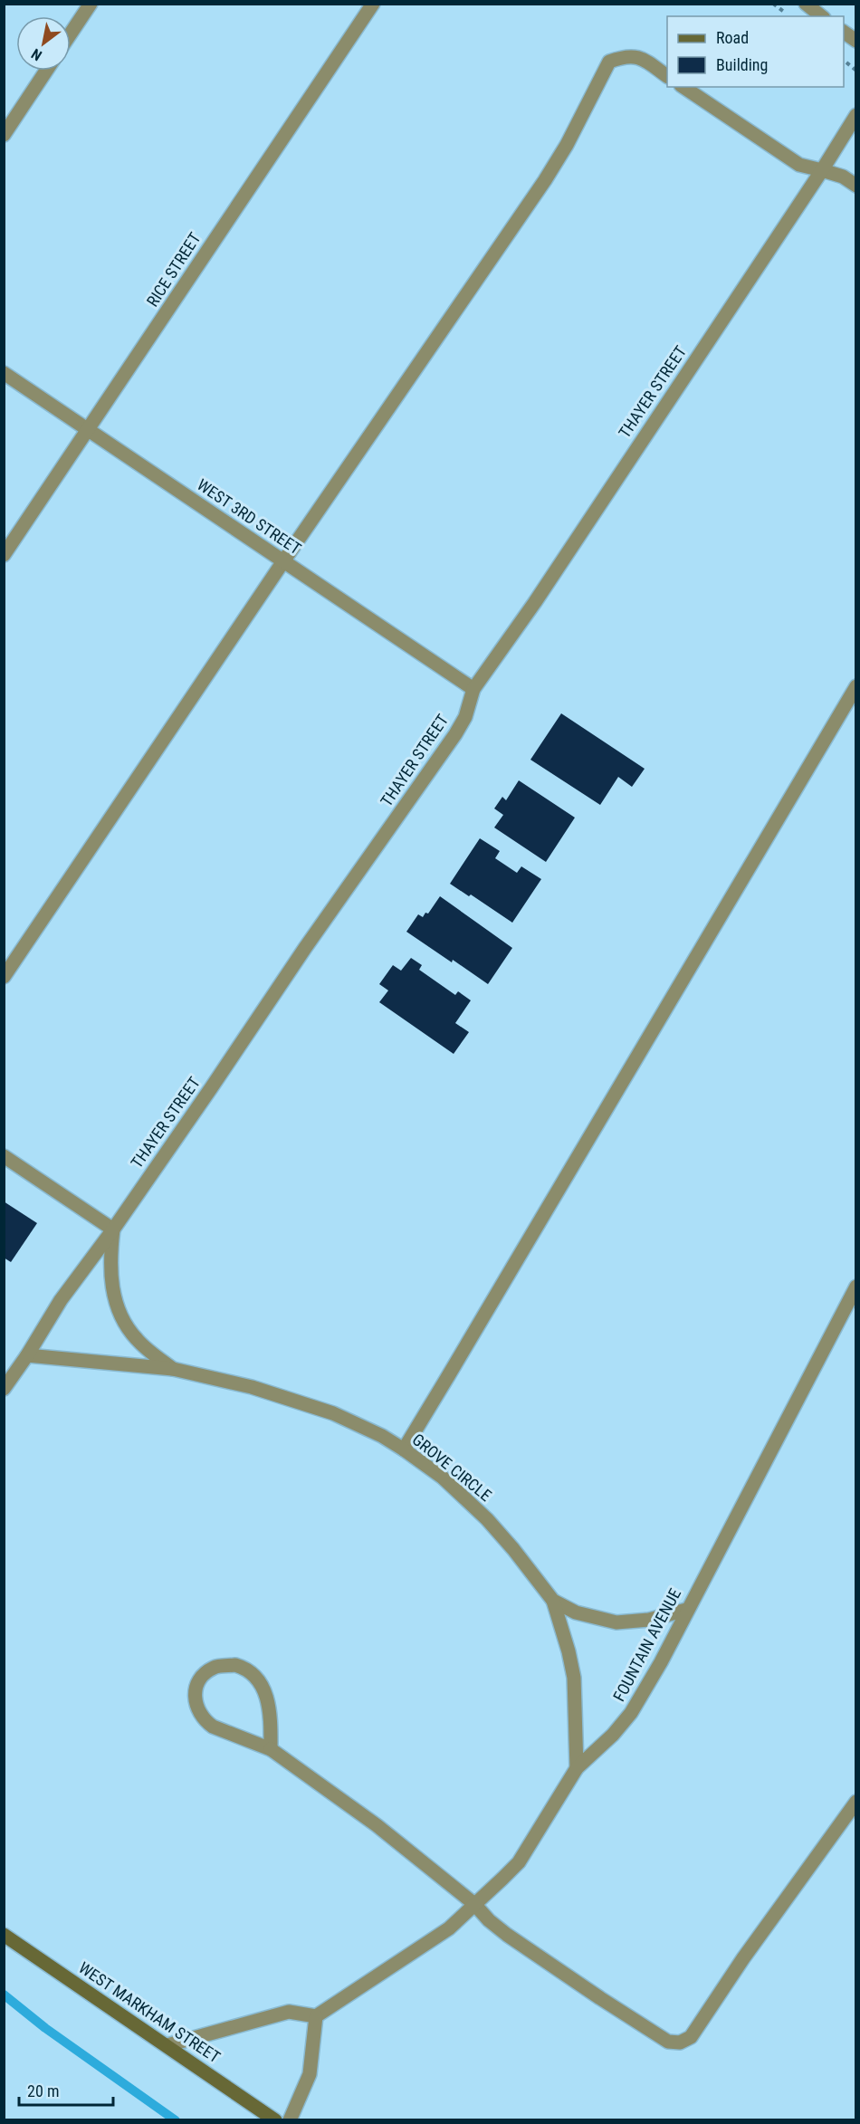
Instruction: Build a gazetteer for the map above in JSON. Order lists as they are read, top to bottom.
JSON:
{
  "streets": {
    "main road": ["WEST MARKHAM STREET"],
    "street": [
      "RICE STREET",
      "THAYER STREET",
      "WEST 3RD STREET",
      "GROVE CIRCLE",
      "FOUNTAIN AVENUE"
    ]
  },
  "crossings": [
    ["RICE STREET", "WEST 3RD STREET"],
    ["THAYER STREET", "WEST 3RD STREET"],
    ["THAYER STREET", "GROVE CIRCLE"],
    ["GROVE CIRCLE", "FOUNTAIN AVENUE"]
  ],
  "legend": ["Road", "Building"],
  "scale_bar": "20 m",
  "north": "bottom left"
}
